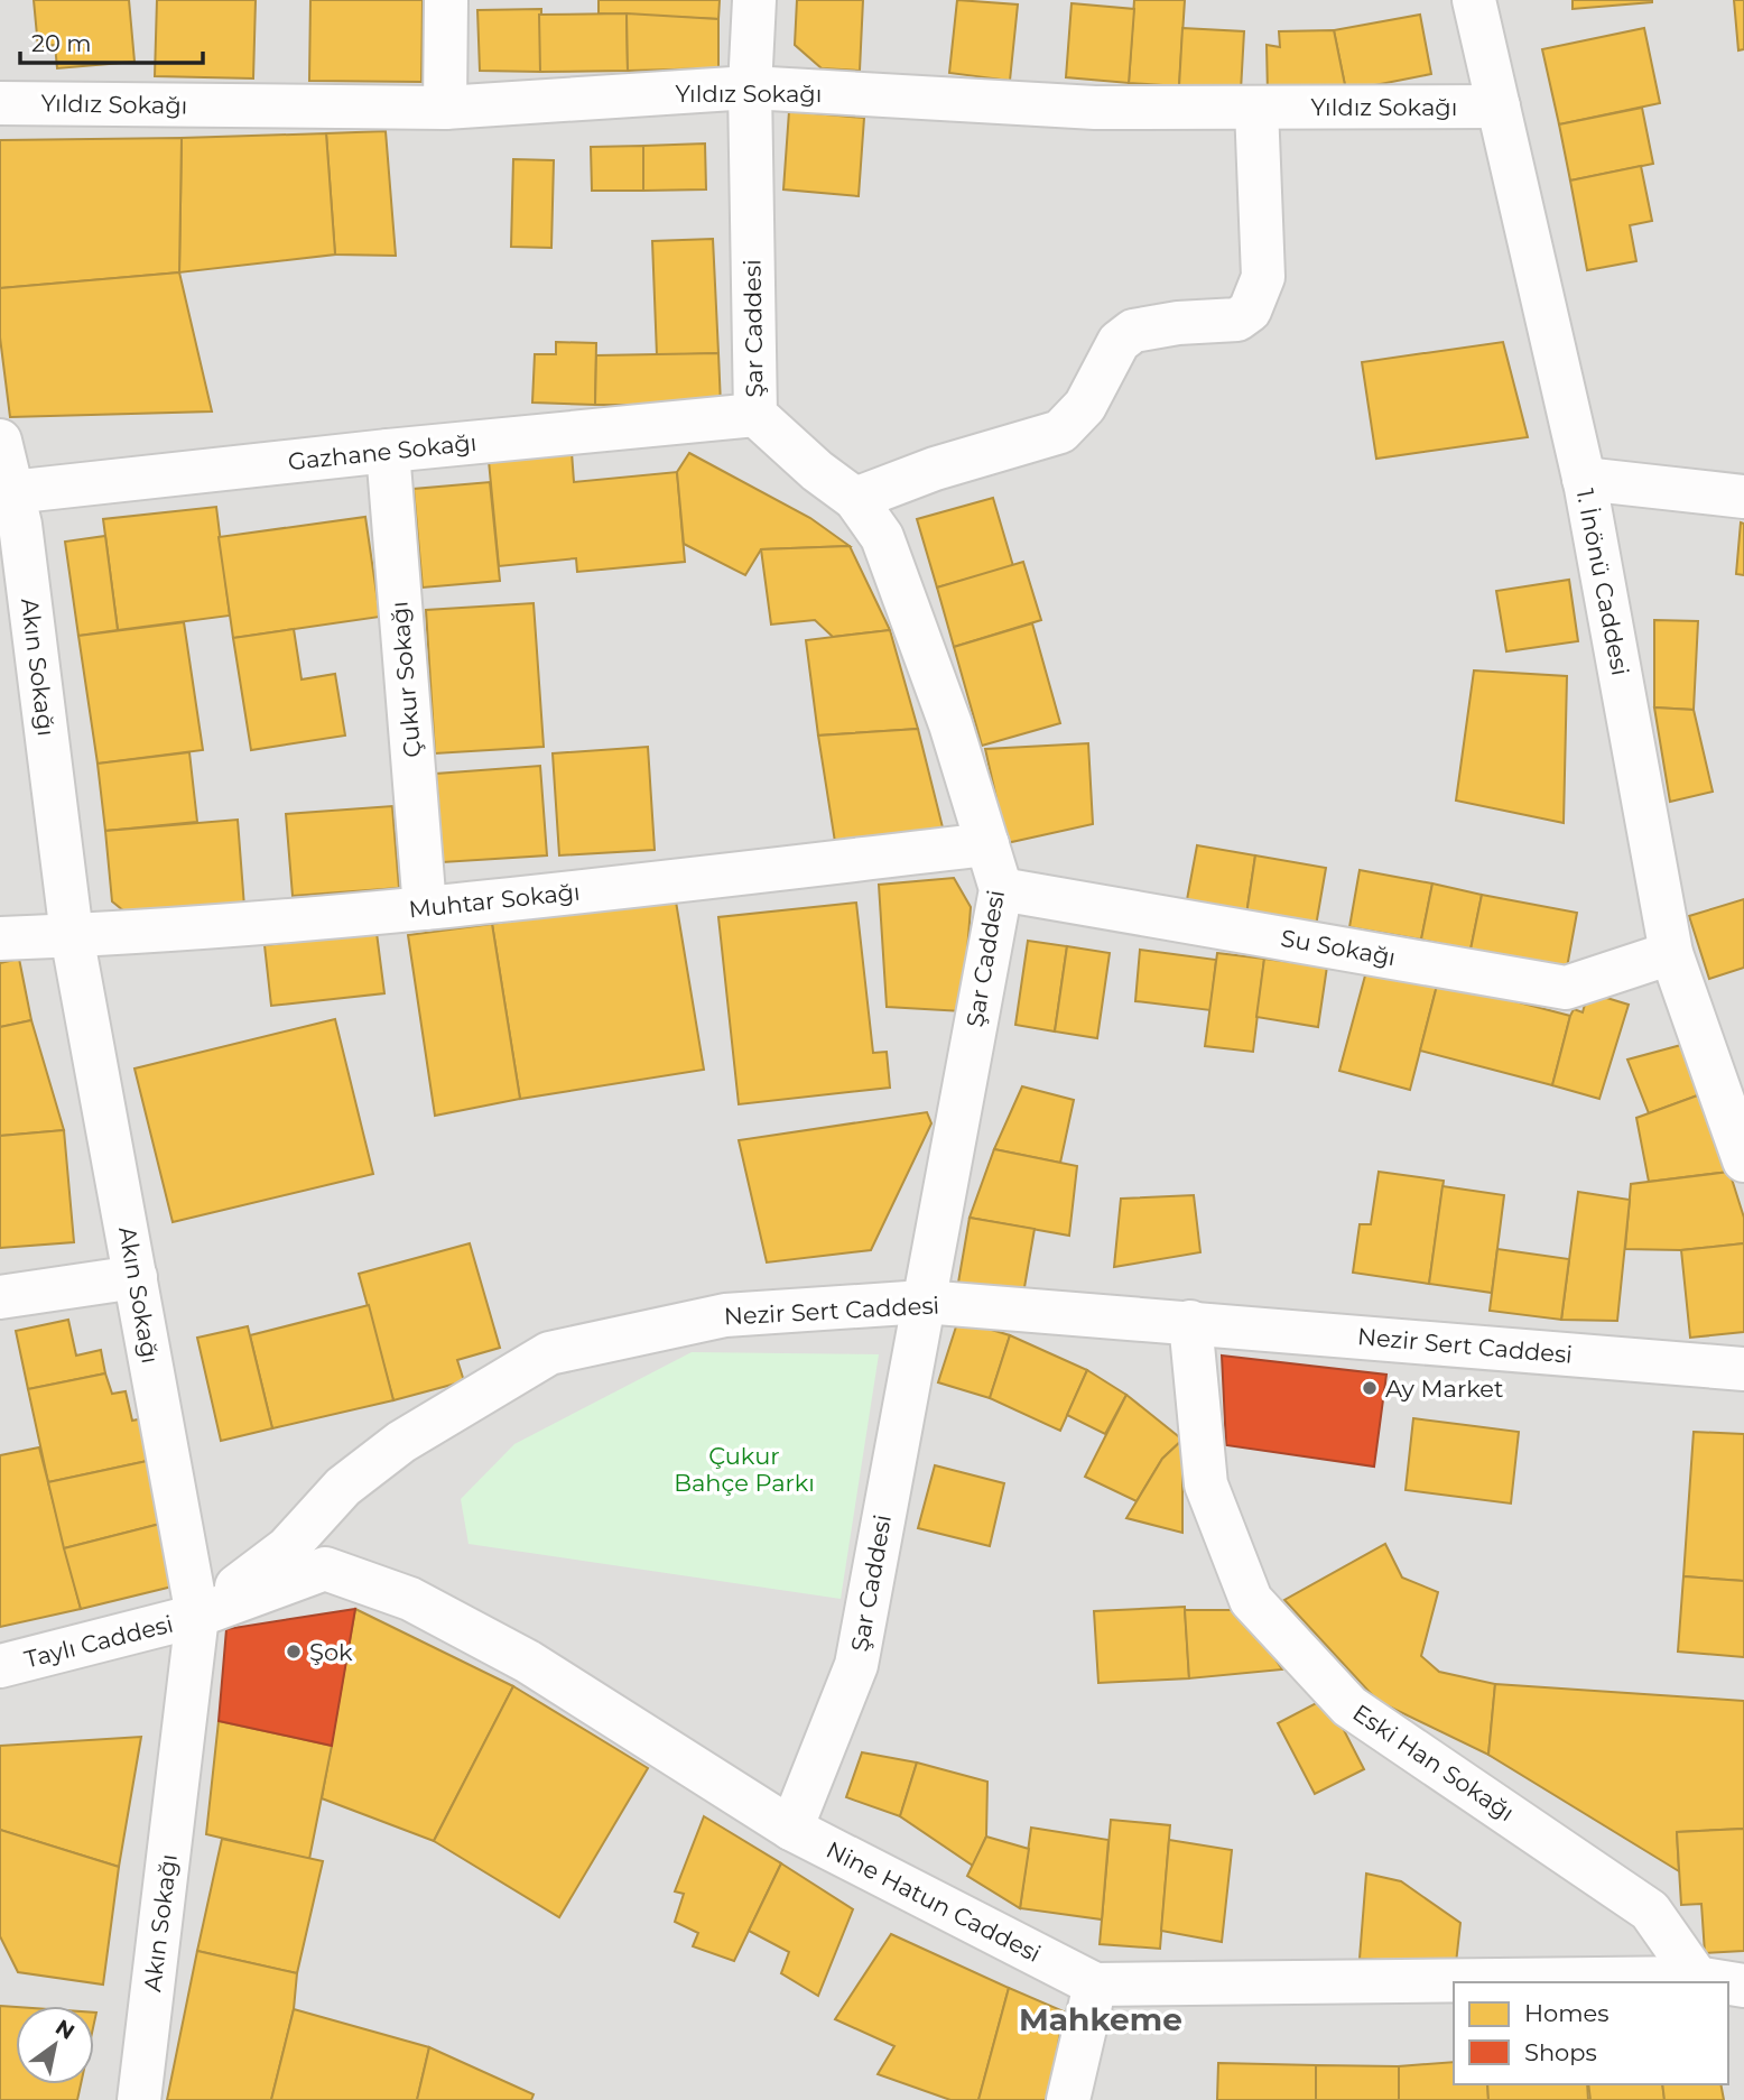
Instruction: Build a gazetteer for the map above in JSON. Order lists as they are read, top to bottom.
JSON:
{
  "streets": {
    "street": [
      "Yıldız Sokağı",
      "Şar Caddesi",
      "Gazhane Sokağı",
      "1. İnönü Caddesi",
      "Akın Sokağı",
      "Çukur Sokağı",
      "Muhtar Sokağı",
      "Su Sokağı",
      "Nezir Sert Caddesi",
      "Taylı Caddesi",
      "Eski Han Sokağı",
      "Nine Hatun Caddesi"
    ]
  },
  "crossings": [
    ["Yıldız Sokağı", "Şar Caddesi"],
    ["Yıldız Sokağı", "1. İnönü Caddesi"],
    ["Şar Caddesi", "Gazhane Sokağı"],
    ["Şar Caddesi", "Muhtar Sokağı"],
    ["Şar Caddesi", "Su Sokağı"],
    ["Şar Caddesi", "Nezir Sert Caddesi"],
    ["Şar Caddesi", "Nine Hatun Caddesi"],
    ["Gazhane Sokağı", "Akın Sokağı"],
    ["Gazhane Sokağı", "Çukur Sokağı"],
    ["1. İnönü Caddesi", "Su Sokağı"],
    ["Akın Sokağı", "Muhtar Sokağı"],
    ["Akın Sokağı", "Nezir Sert Caddesi"],
    ["Akın Sokağı", "Taylı Caddesi"],
    ["Akın Sokağı", "Nine Hatun Caddesi"],
    ["Çukur Sokağı", "Muhtar Sokağı"],
    ["Nezir Sert Caddesi", "Taylı Caddesi"],
    ["Nezir Sert Caddesi", "Eski Han Sokağı"],
    ["Nezir Sert Caddesi", "Nine Hatun Caddesi"],
    ["Taylı Caddesi", "Nine Hatun Caddesi"],
    ["Eski Han Sokağı", "Nine Hatun Caddesi"]
  ],
  "districts": ["Mahkeme"],
  "parks": ["Çukur Bahçe Parkı"],
  "places": ["Ay Market", "Şok"],
  "legend": ["Homes", "Shops"],
  "scale_bar": "20 m",
  "north": "top right"
}
